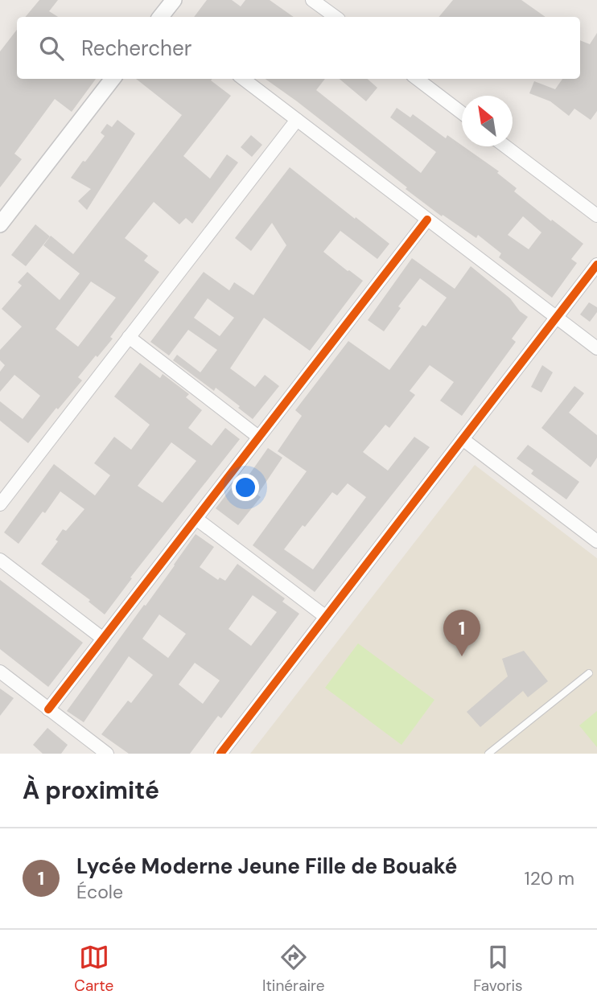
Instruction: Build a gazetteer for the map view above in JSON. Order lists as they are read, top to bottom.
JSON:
{
  "north": "top left",
  "page": {
    "search": "Rechercher",
    "pins": "1",
    "heading": "À proximité",
    "list": [
      {
        "mark": "1",
        "name": "Lycée Moderne Jeune Fille de Bouaké",
        "note": "École",
        "value": "120 m"
      }
    ],
    "nav": ["Carte", "Itinéraire", "Favoris"]
  }
}
